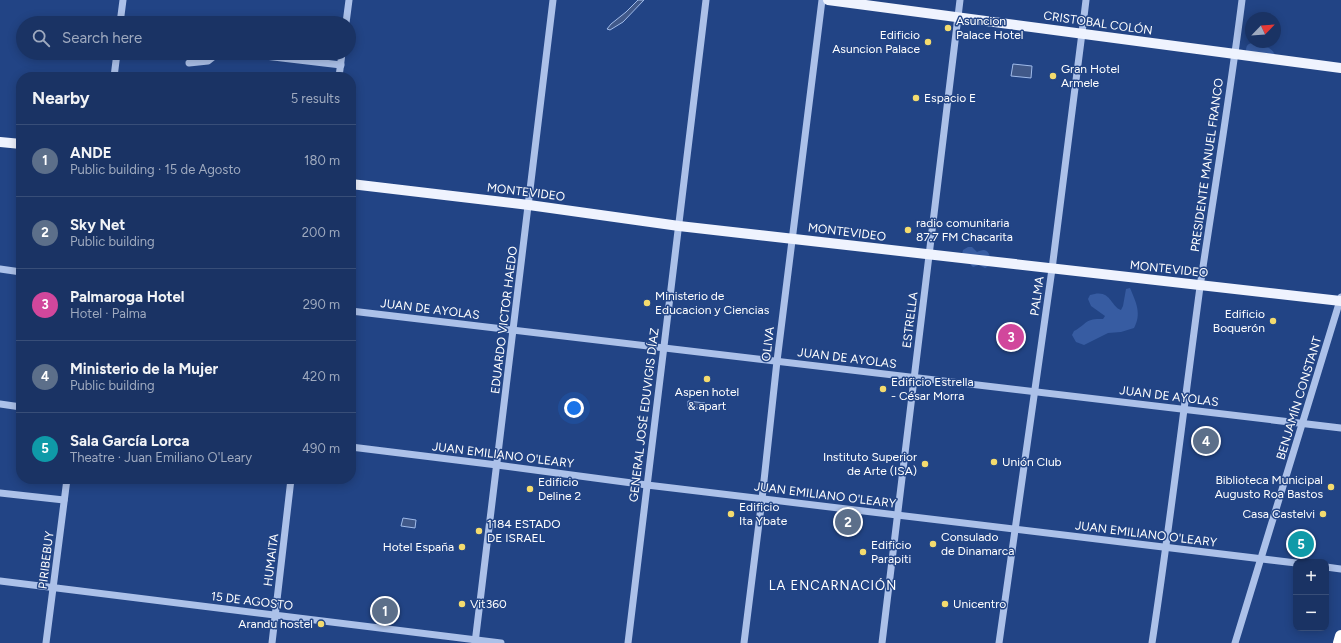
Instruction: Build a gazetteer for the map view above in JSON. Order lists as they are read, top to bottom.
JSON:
{
  "streets": {
    "main road": ["CRISTOBAL COLÓN", "MONTEVIDEO"],
    "street": [
      "PRESIDENTE MANUEL FRANCO",
      "PALMA",
      "JUAN DE AYOLAS",
      "EDUARDO VICTOR HAEDO",
      "ESTRELLA",
      "OLIVA",
      "BENJAMÍN CONSTANT",
      "GENERAL JOSÉ EDUVIGIS DÍAZ",
      "JUAN EMILIANO O'LEARY",
      "PIRIBEBUY",
      "HUMAITA",
      "15 DE AGOSTO"
    ]
  },
  "crossings": [
    ["CRISTOBAL COLÓN", "PRESIDENTE MANUEL FRANCO"],
    ["CRISTOBAL COLÓN", "PALMA"],
    ["CRISTOBAL COLÓN", "ESTRELLA"],
    ["PRESIDENTE MANUEL FRANCO", "MONTEVIDEO"],
    ["PRESIDENTE MANUEL FRANCO", "JUAN DE AYOLAS"],
    ["PRESIDENTE MANUEL FRANCO", "JUAN EMILIANO O'LEARY"],
    ["MONTEVIDEO", "PALMA"],
    ["MONTEVIDEO", "EDUARDO VICTOR HAEDO"],
    ["MONTEVIDEO", "ESTRELLA"],
    ["MONTEVIDEO", "OLIVA"],
    ["MONTEVIDEO", "BENJAMÍN CONSTANT"],
    ["MONTEVIDEO", "GENERAL JOSÉ EDUVIGIS DÍAZ"],
    ["PALMA", "JUAN DE AYOLAS"],
    ["PALMA", "JUAN EMILIANO O'LEARY"],
    ["JUAN DE AYOLAS", "EDUARDO VICTOR HAEDO"],
    ["JUAN DE AYOLAS", "ESTRELLA"],
    ["JUAN DE AYOLAS", "OLIVA"],
    ["JUAN DE AYOLAS", "BENJAMÍN CONSTANT"],
    ["JUAN DE AYOLAS", "GENERAL JOSÉ EDUVIGIS DÍAZ"],
    ["EDUARDO VICTOR HAEDO", "JUAN EMILIANO O'LEARY"],
    ["EDUARDO VICTOR HAEDO", "15 DE AGOSTO"],
    ["ESTRELLA", "JUAN EMILIANO O'LEARY"],
    ["OLIVA", "JUAN EMILIANO O'LEARY"],
    ["BENJAMÍN CONSTANT", "JUAN EMILIANO O'LEARY"],
    ["GENERAL JOSÉ EDUVIGIS DÍAZ", "JUAN EMILIANO O'LEARY"],
    ["PIRIBEBUY", "15 DE AGOSTO"],
    ["HUMAITA", "15 DE AGOSTO"]
  ],
  "districts": ["LA ENCARNACIÓN"],
  "places": [
    "Asuncion Palace Hotel",
    "Edificio Asuncion Palace",
    "Gran Hotel Armele",
    "Espacio E",
    "radio comunitaria 87.7 FM Chacarita",
    "Ministerio de Educacion y Ciencias",
    "Edificio Boquerón",
    "Aspen hotel & apart",
    "Edificio Estrella - César Morra",
    "Unión Club",
    "Instituto Superior de Arte (ISA)",
    "Biblioteca Municipal Augusto Roa Bastos",
    "Edificio Deline 2",
    "Edificio Ita Ybate",
    "Casa Castelvi",
    "1184 ESTADO DE ISRAEL",
    "Consulado de Dinamarca",
    "Hotel España",
    "Edificio Parapiti",
    "Vit360",
    "Unicentro",
    "Arandu hostel"
  ],
  "north": "top right",
  "page": {
    "search": "Search here",
    "heading": ["Nearby", "5 results"],
    "list": [
      {
        "mark": "1",
        "name": "ANDE",
        "note": "Public building · 15 de Agosto",
        "value": "180 m"
      },
      {
        "mark": "2",
        "name": "Sky Net",
        "note": "Public building",
        "value": "200 m"
      },
      {
        "mark": "3",
        "name": "Palmaroga Hotel",
        "note": "Hotel · Palma",
        "value": "290 m"
      },
      {
        "mark": "4",
        "name": "Ministerio de la Mujer",
        "note": "Public building",
        "value": "420 m"
      },
      {
        "mark": "5",
        "name": "Sala García Lorca",
        "note": "Theatre · Juan Emiliano O'Leary",
        "value": "490 m"
      }
    ],
    "pins": [
      "3",
      "4",
      "2",
      "5",
      "1"
    ],
    "map_buttons": ["+", "−"]
  }
}
